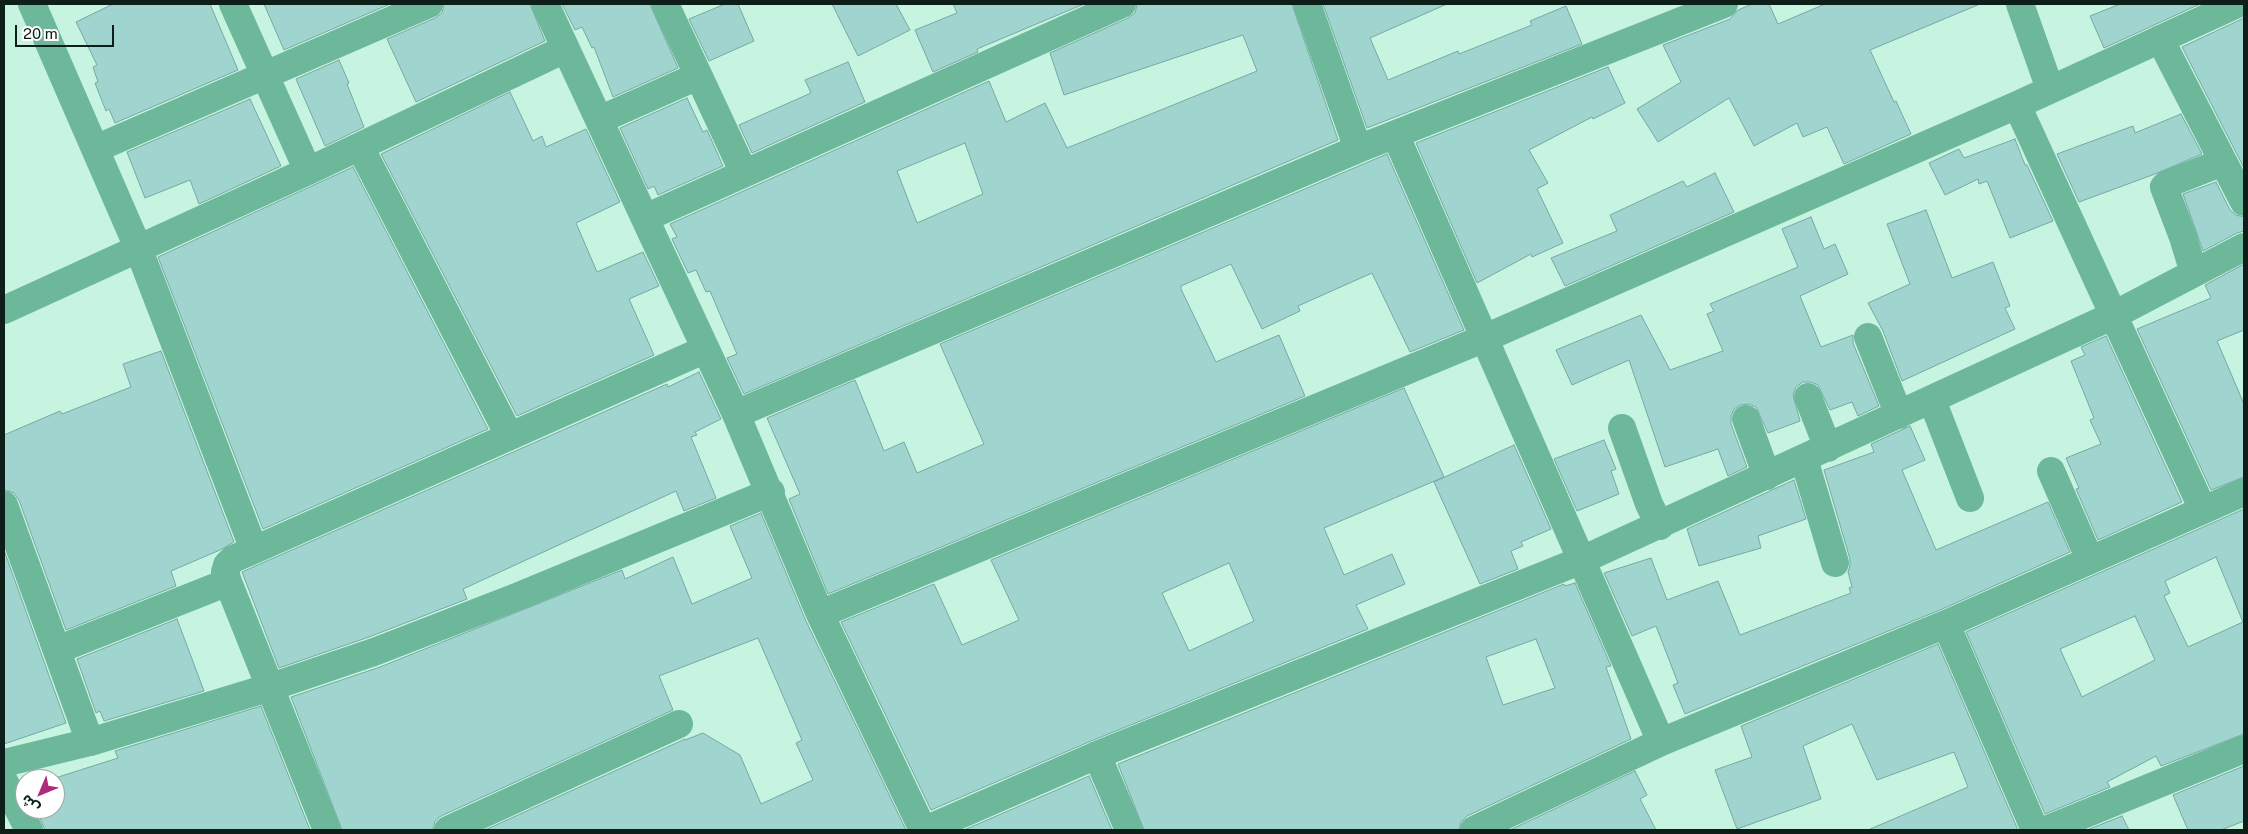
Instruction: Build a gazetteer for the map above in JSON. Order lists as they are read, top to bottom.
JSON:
{
  "scale_bar": "20 m",
  "north": "bottom left"
}
